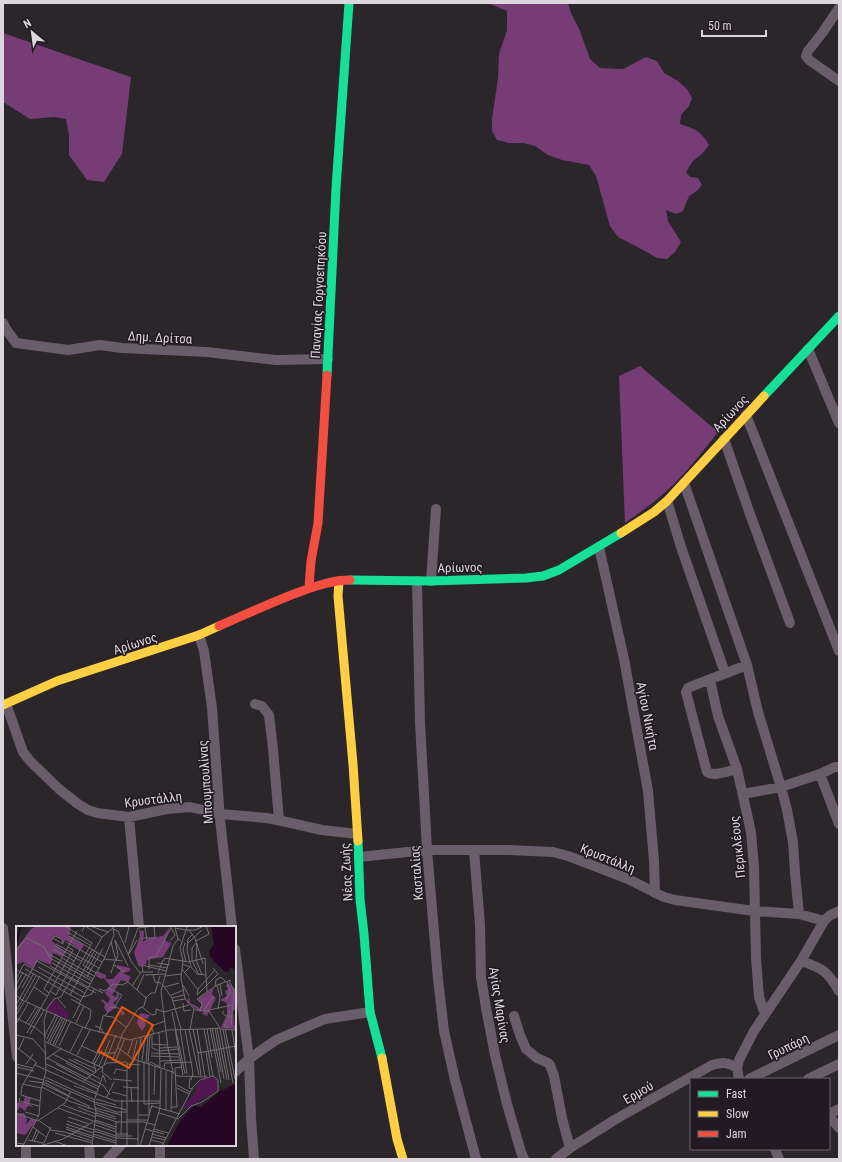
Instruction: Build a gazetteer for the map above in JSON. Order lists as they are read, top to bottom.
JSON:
{
  "streets": {
    "street": [
      "Παναγίας Γοργοεπηκόου",
      "Δημ. Δρίτσα",
      "Αρίωνος",
      "Αγίου Νικήτα",
      "Μπουμπουλίνας",
      "Κρυστάλλη",
      "Περικλέους",
      "Νέας Ζωής",
      "Κασταλίας",
      "Αγίας Μαρίνας",
      "Γρυπάρη",
      "Ερμού"
    ]
  },
  "crossings": [
    ["Παναγίας Γοργοεπηκόου", "Δημ. Δρίτσα"],
    ["Παναγίας Γοργοεπηκόου", "Αρίωνος"],
    ["Αρίωνος", "Αγίου Νικήτα"],
    ["Αρίωνος", "Μπουμπουλίνας"],
    ["Αρίωνος", "Κρυστάλλη"],
    ["Αρίωνος", "Νέας Ζωής"],
    ["Αρίωνος", "Κασταλίας"],
    ["Αγίου Νικήτα", "Κρυστάλλη"],
    ["Μπουμπουλίνας", "Κρυστάλλη"],
    ["Κρυστάλλη", "Περικλέους"],
    ["Κρυστάλλη", "Νέας Ζωής"],
    ["Κρυστάλλη", "Κασταλίας"],
    ["Κρυστάλλη", "Αγίας Μαρίνας"]
  ],
  "legend": ["Fast", "Slow", "Jam"],
  "scale_bar": "50 m",
  "north": "top left"
}
